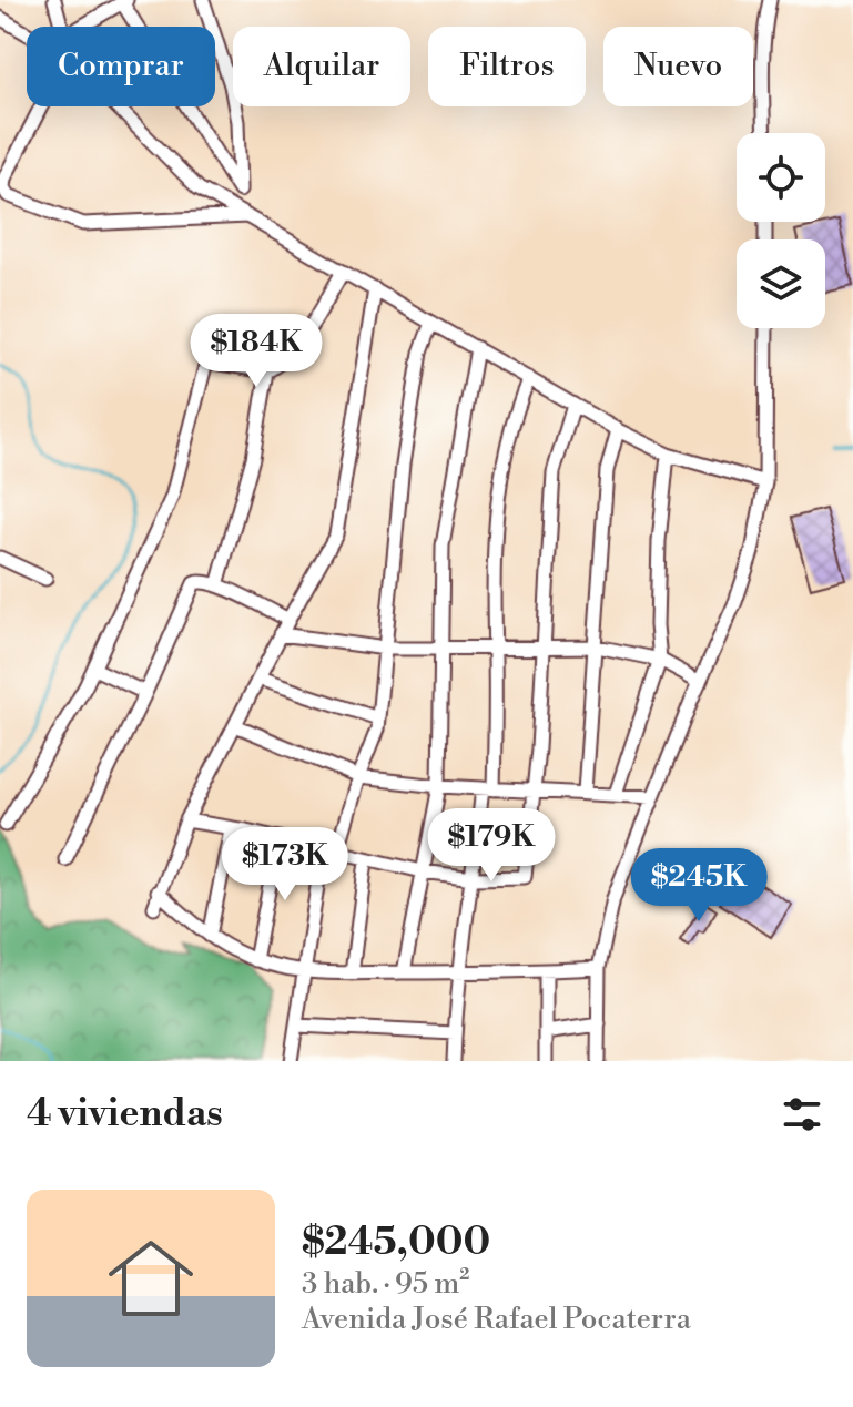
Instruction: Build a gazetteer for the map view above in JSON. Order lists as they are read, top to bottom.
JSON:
{
  "page": {
    "chip": [
      "Comprar",
      "Alquilar",
      "Filtros",
      "Nuevo"
    ],
    "price": [
      "$184K",
      "$179K",
      "$173K",
      "$245K"
    ],
    "heading": "4 viviendas",
    "list": [
      {
        "name": "$245,000",
        "note": "3 hab. · 95 m² · Avenida José Rafael Pocaterra"
      }
    ]
  }
}
